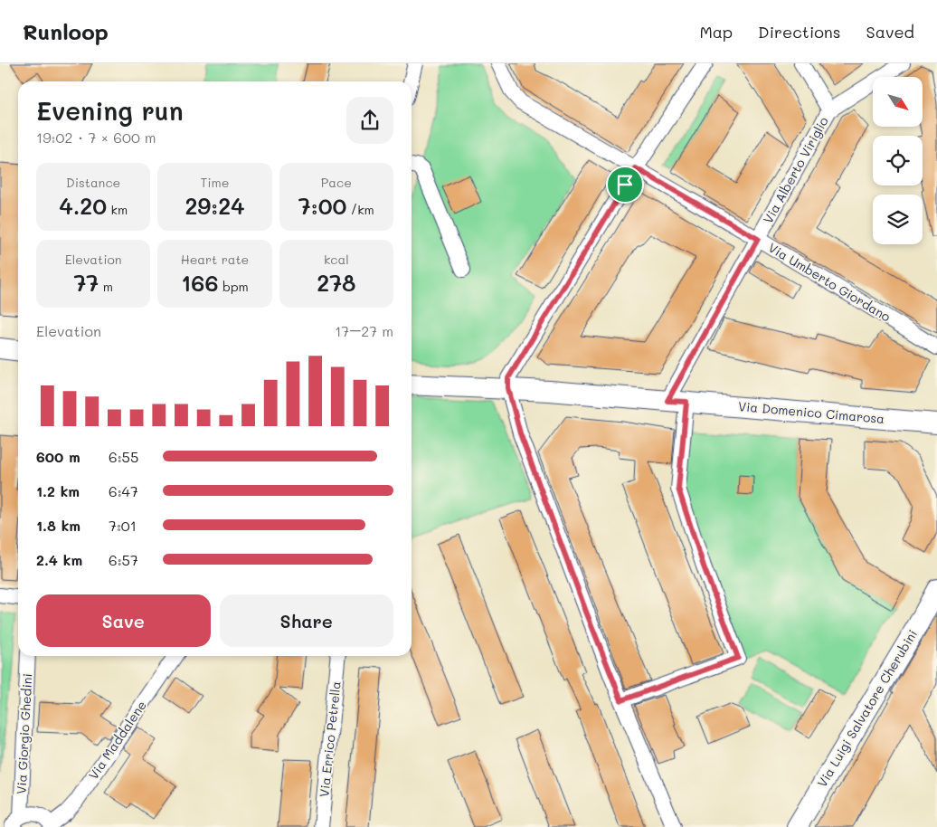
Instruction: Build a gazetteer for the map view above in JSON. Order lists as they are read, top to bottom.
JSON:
{
  "streets": {
    "street": [
      "Via Alberto Viriglio",
      "Via Umberto Giordano",
      "Via Domenico Cimarosa",
      "Via Luigi Salvatore Cherubini",
      "Via Giorgio Ghedini",
      "Via Errico Petrella",
      "Via Maddalene"
    ]
  },
  "crossings": [
    ["Via Alberto Viriglio", "Via Umberto Giordano"],
    ["Via Alberto Viriglio", "Via Domenico Cimarosa"]
  ],
  "north": "bottom right",
  "page": {
    "header": "Runloop",
    "nav": ["Map", "Directions", "Saved"],
    "heading": ["Evening run", "19:02 · 7 × 600 m"],
    "stats": [
      ["Distance", "4.20 km"],
      ["Time", "29:24"],
      ["Pace", "7:00 /km"],
      ["Elevation", "77 m"],
      ["Heart rate", "166 bpm"],
      ["kcal", "278"]
    ],
    "chart": ["Elevation", "17–27 m"],
    "list": [
      {
        "name": "600 m",
        "note": "6:55"
      },
      {
        "name": "1.2 km",
        "note": "6:47"
      },
      {
        "name": "1.8 km",
        "note": "7:01"
      },
      {
        "name": "2.4 km",
        "note": "6:57"
      }
    ],
    "buttons": ["Save", "Share"]
  }
}
